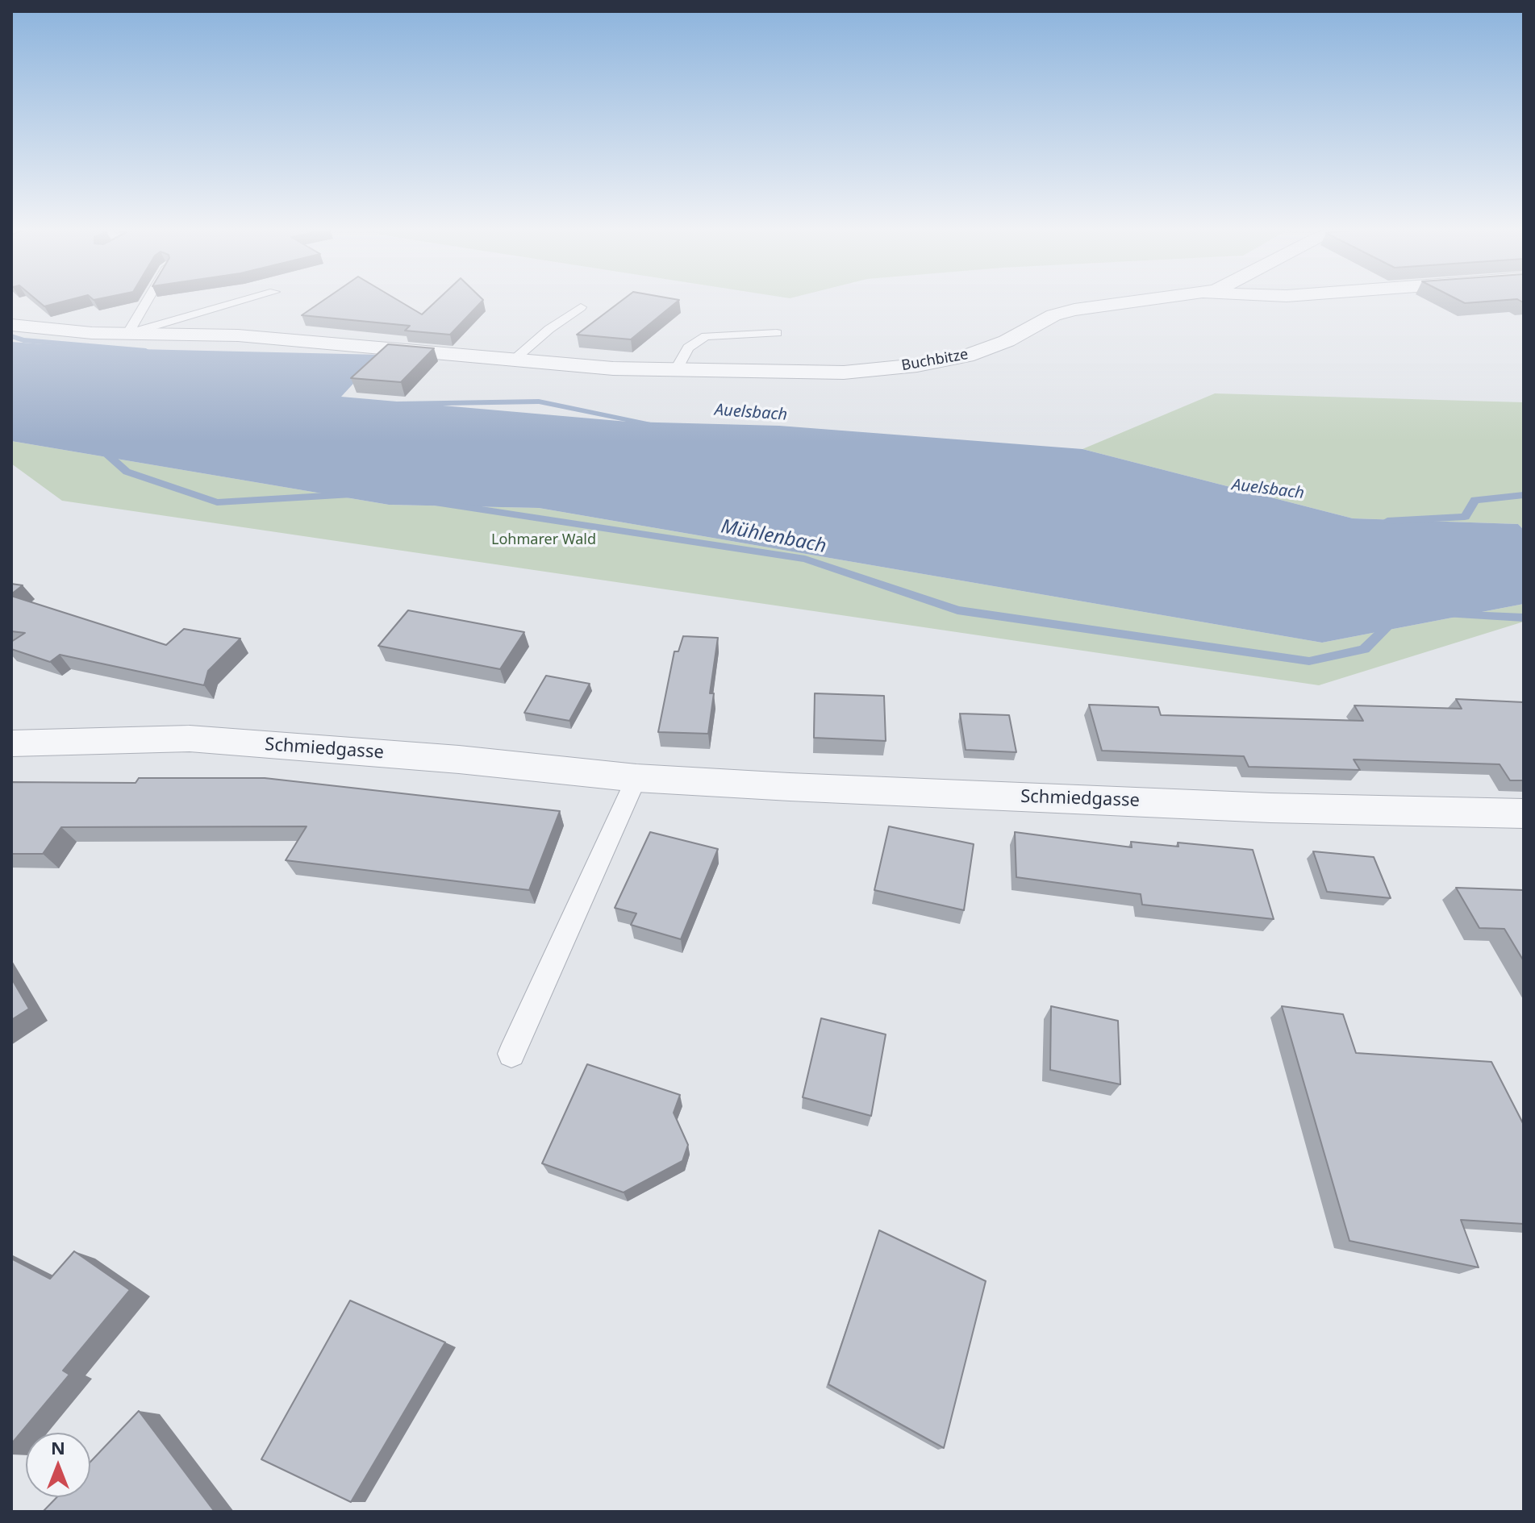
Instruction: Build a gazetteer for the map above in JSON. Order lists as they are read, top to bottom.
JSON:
{
  "streets": {
    "street": ["Buchbitze", "Schmiedgasse"]
  },
  "water": ["Auelsbach", "Mühlenbach"],
  "parks": ["Lohmarer Wald"],
  "north": "top"
}
